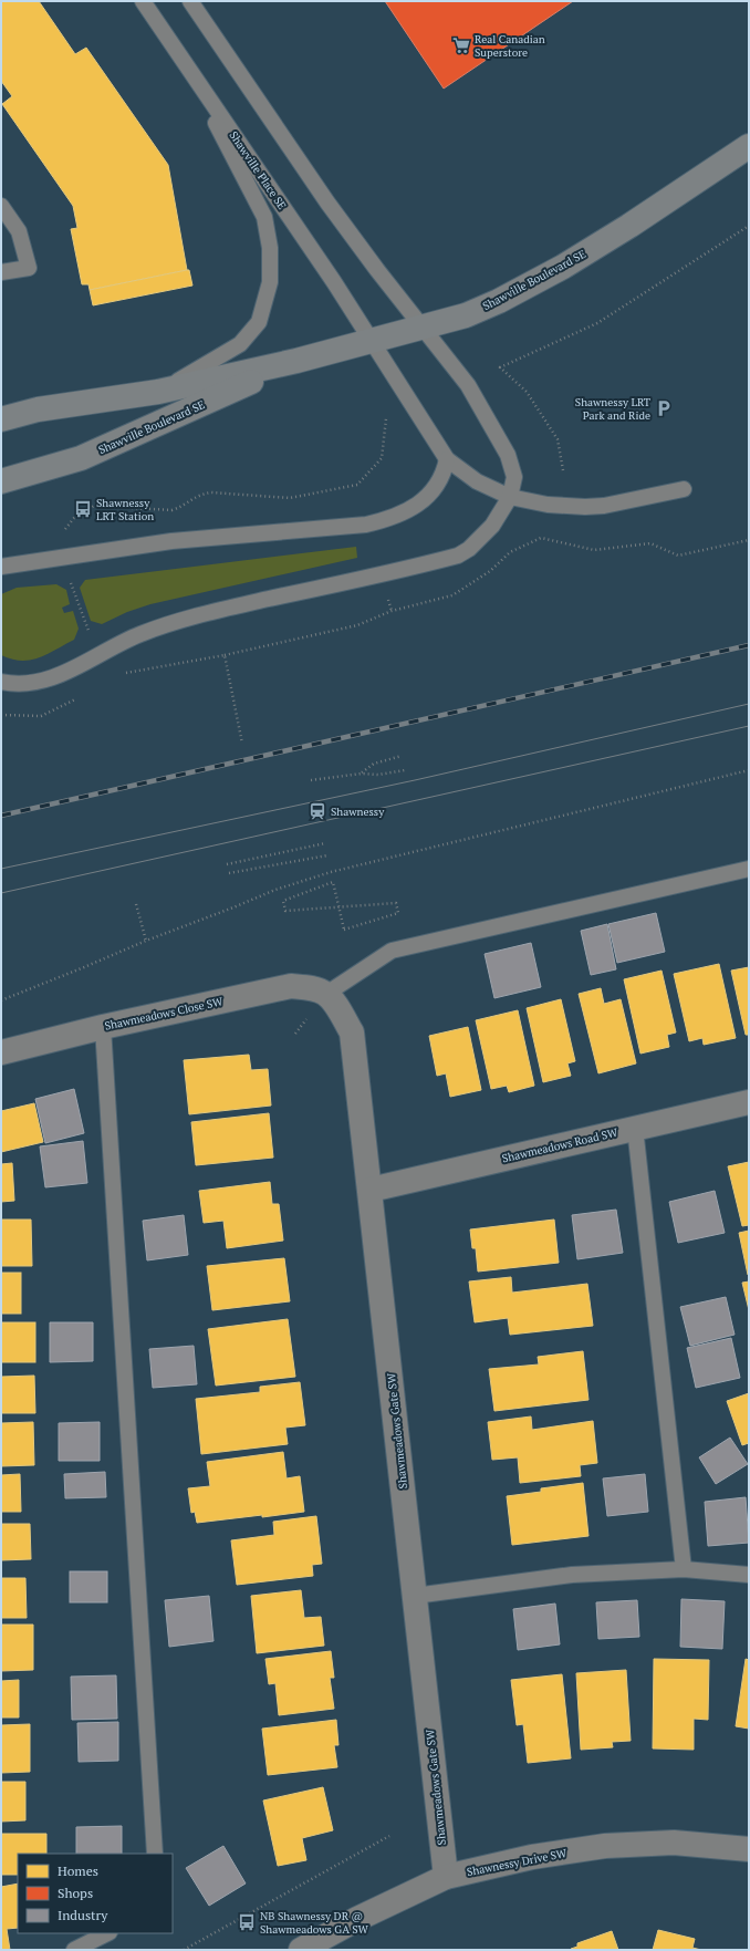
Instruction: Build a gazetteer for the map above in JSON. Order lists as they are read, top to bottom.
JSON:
{
  "streets": {
    "street": [
      "Shawville Boulevard SE",
      "Shawmeadows Close SW",
      "Shawmeadows Road SW",
      "Shawmeadows Gate SW",
      "Shawnessy Drive SW"
    ],
    "lane": ["Shawville Place SE"]
  },
  "crossings": [
    ["Shawville Place SE", "Shawville Boulevard SE"],
    ["Shawmeadows Close SW", "Shawmeadows Gate SW"],
    ["Shawmeadows Road SW", "Shawmeadows Gate SW"],
    ["Shawmeadows Gate SW", "Shawnessy Drive SW"]
  ],
  "places": {
    "supermarket": ["Real Canadian Superstore"],
    "parking": ["Shawnessy LRT Park and Ride"],
    "bus stop": ["Shawnessy LRT Station", "NB Shawnessy DR @ Shawmeadows GA SW"],
    "station": ["Shawnessy"]
  },
  "legend": ["Homes", "Shops", "Industry"]
}
